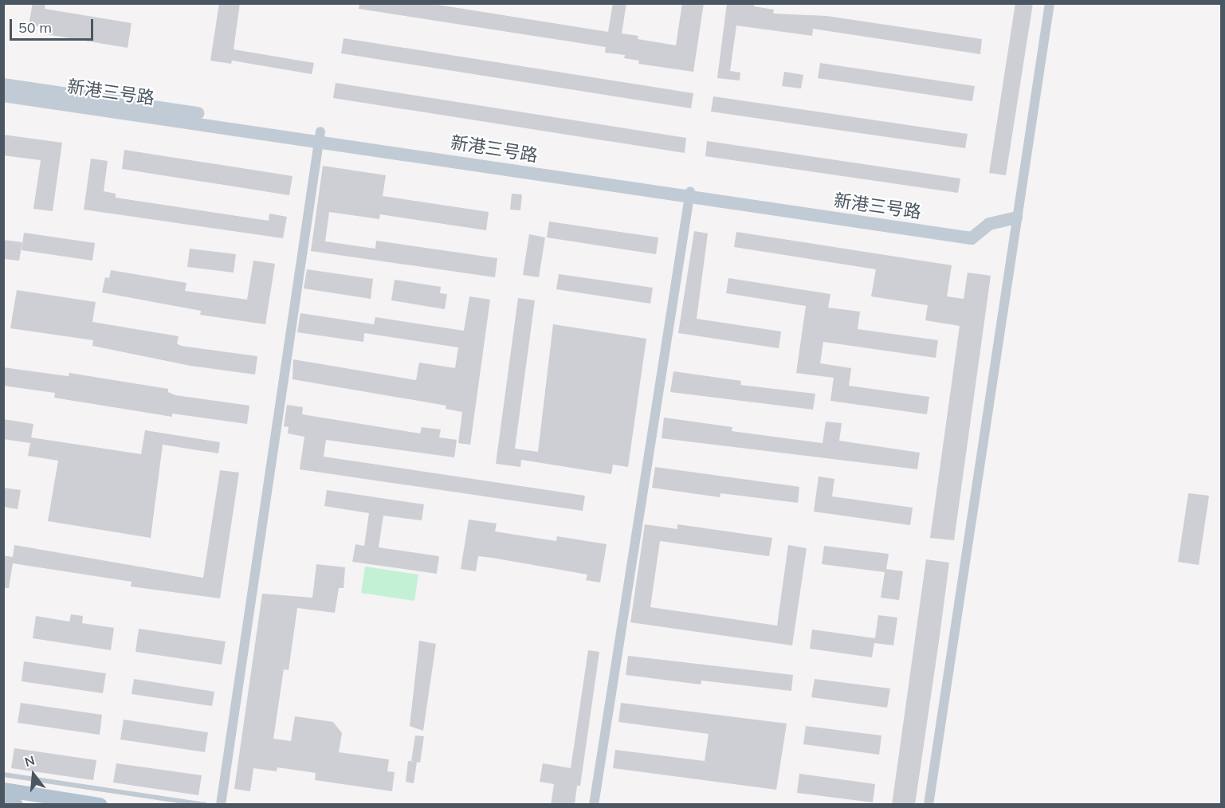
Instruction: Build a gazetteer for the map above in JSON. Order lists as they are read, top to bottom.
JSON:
{
  "streets": {
    "street": ["新港三号路"]
  },
  "scale_bar": "50 m",
  "north": "top"
}
